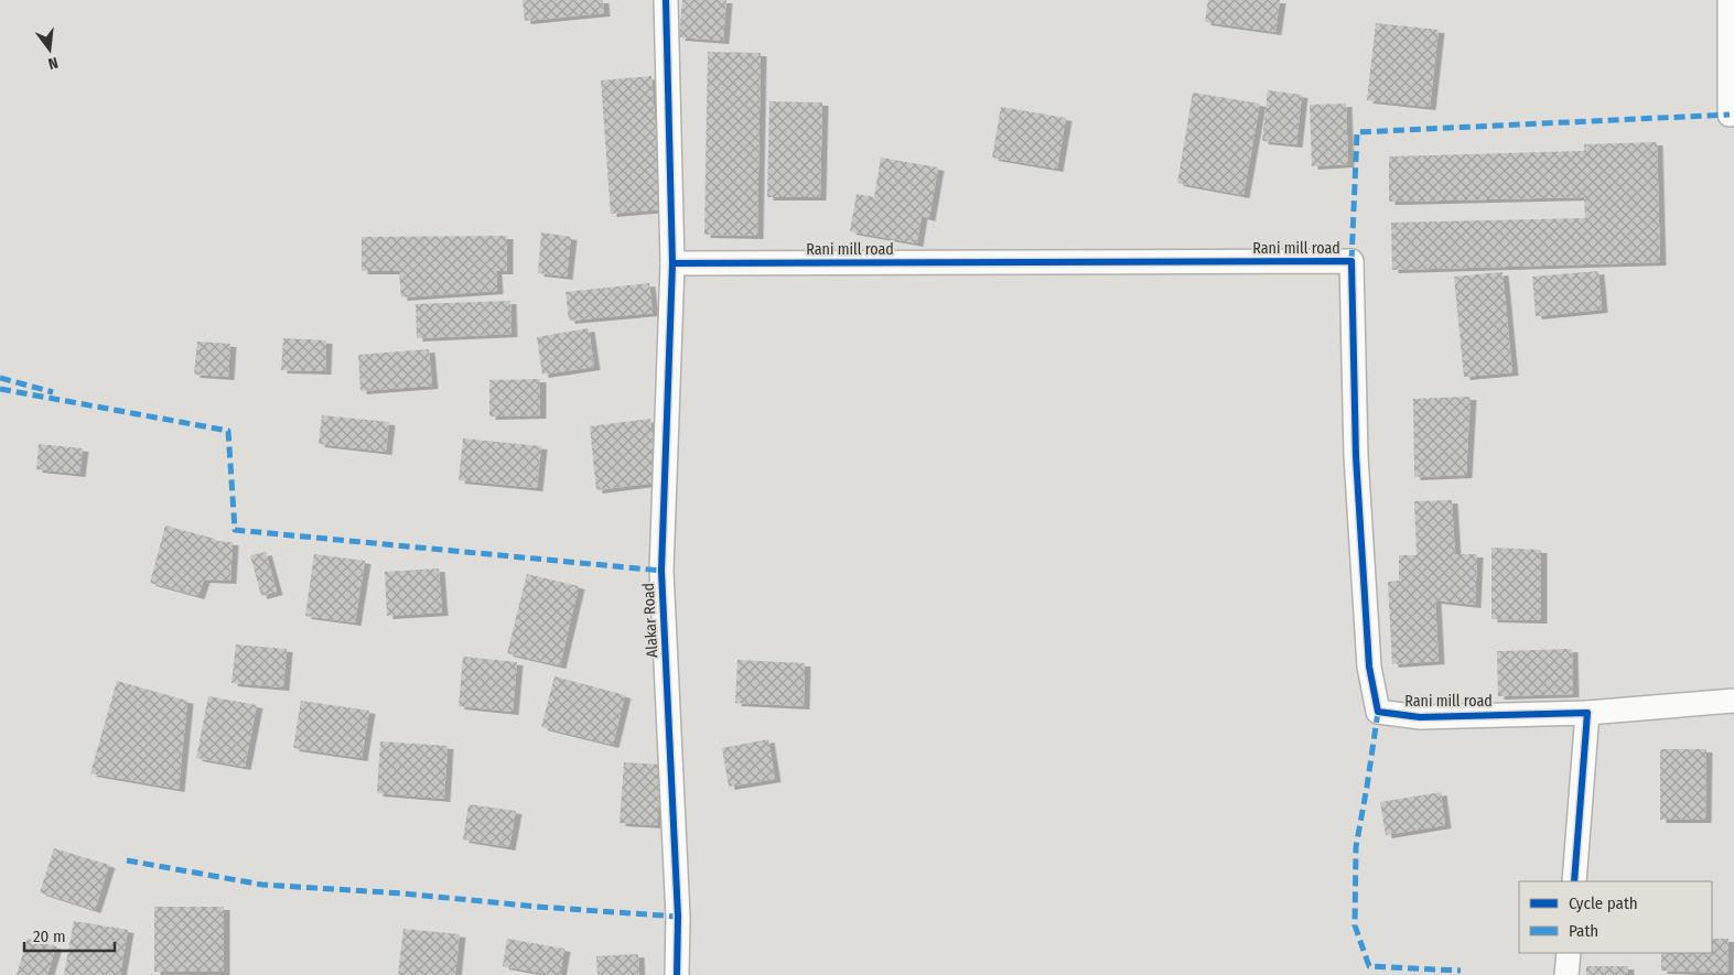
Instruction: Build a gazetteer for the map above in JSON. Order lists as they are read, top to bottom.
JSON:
{
  "streets": {
    "street": ["Rani mill road", "Alakar Road"]
  },
  "crossings": [
    ["Rani mill road", "Alakar Road"]
  ],
  "legend": ["Cycle path", "Path"],
  "scale_bar": "20 m",
  "north": "bottom"
}
